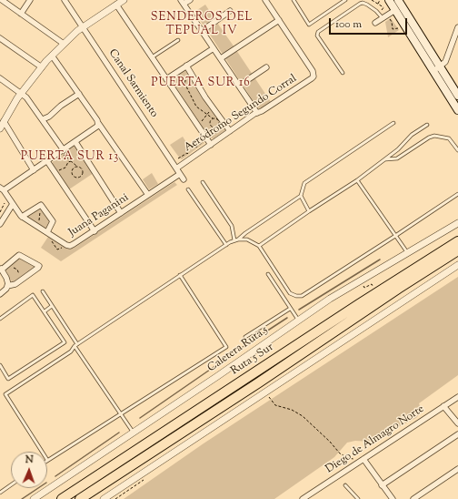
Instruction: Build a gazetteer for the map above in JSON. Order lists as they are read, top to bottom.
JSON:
{
  "streets": {
    "highway": ["Ruta 5 Sur"],
    "street": [
      "Canal Sarmiento",
      "Aeródromo Segundo Corral",
      "Juana Paganini",
      "Caletera Ruta 5",
      "Diego de Almagro Norte"
    ]
  },
  "crossings": [
    ["Canal Sarmiento", "Aeródromo Segundo Corral"],
    ["Canal Sarmiento", "Juana Paganini"]
  ],
  "districts": ["SENDEROS DEL TEPUAL IV", "PUERTA SUR 16", "PUERTA SUR 13"],
  "scale_bar": "100 m",
  "north": "top"
}
